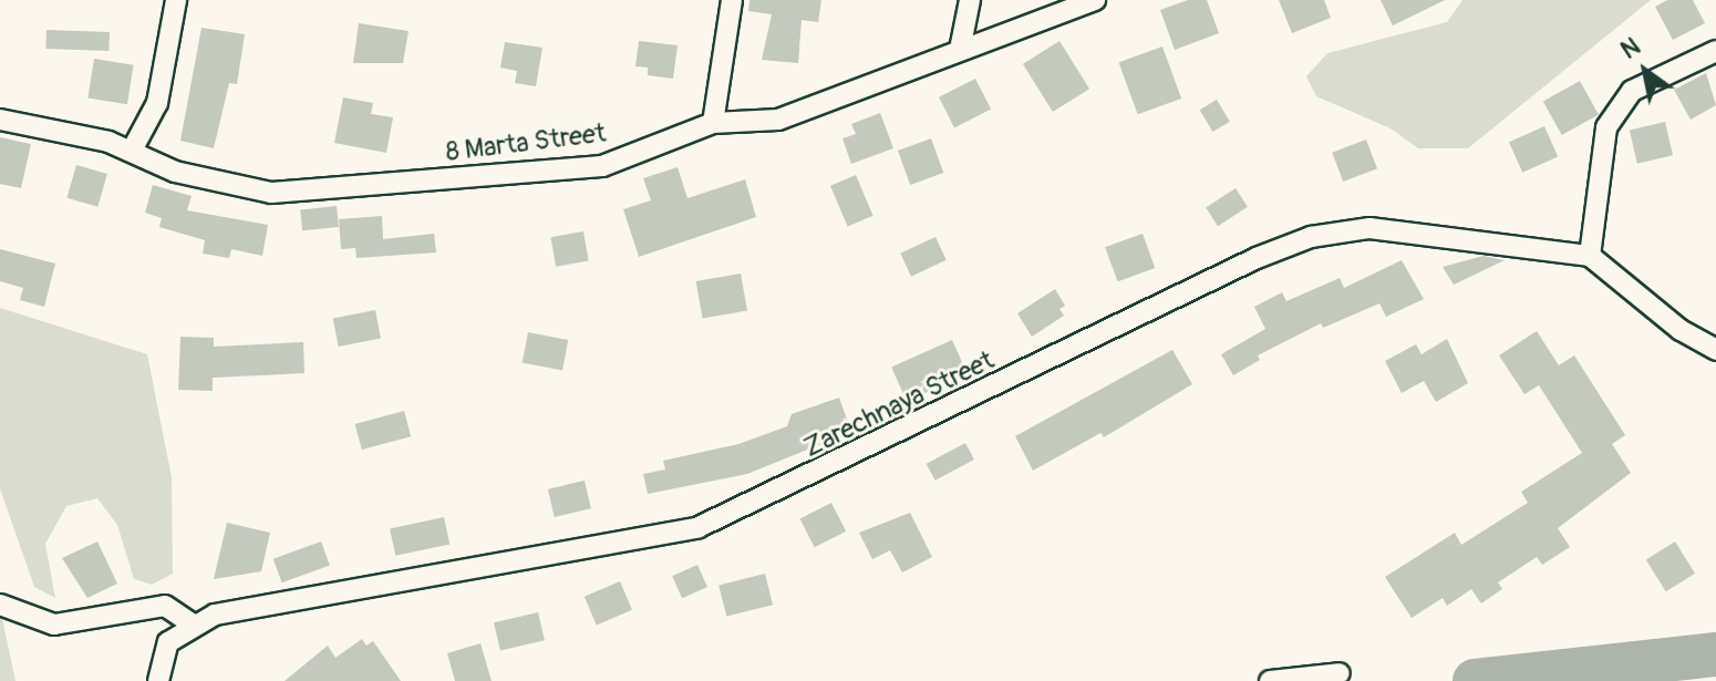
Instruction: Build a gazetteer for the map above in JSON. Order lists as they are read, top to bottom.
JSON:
{
  "streets": {
    "street": ["8 Marta Street", "Zarechnaya Street"]
  },
  "north": "top left"
}
